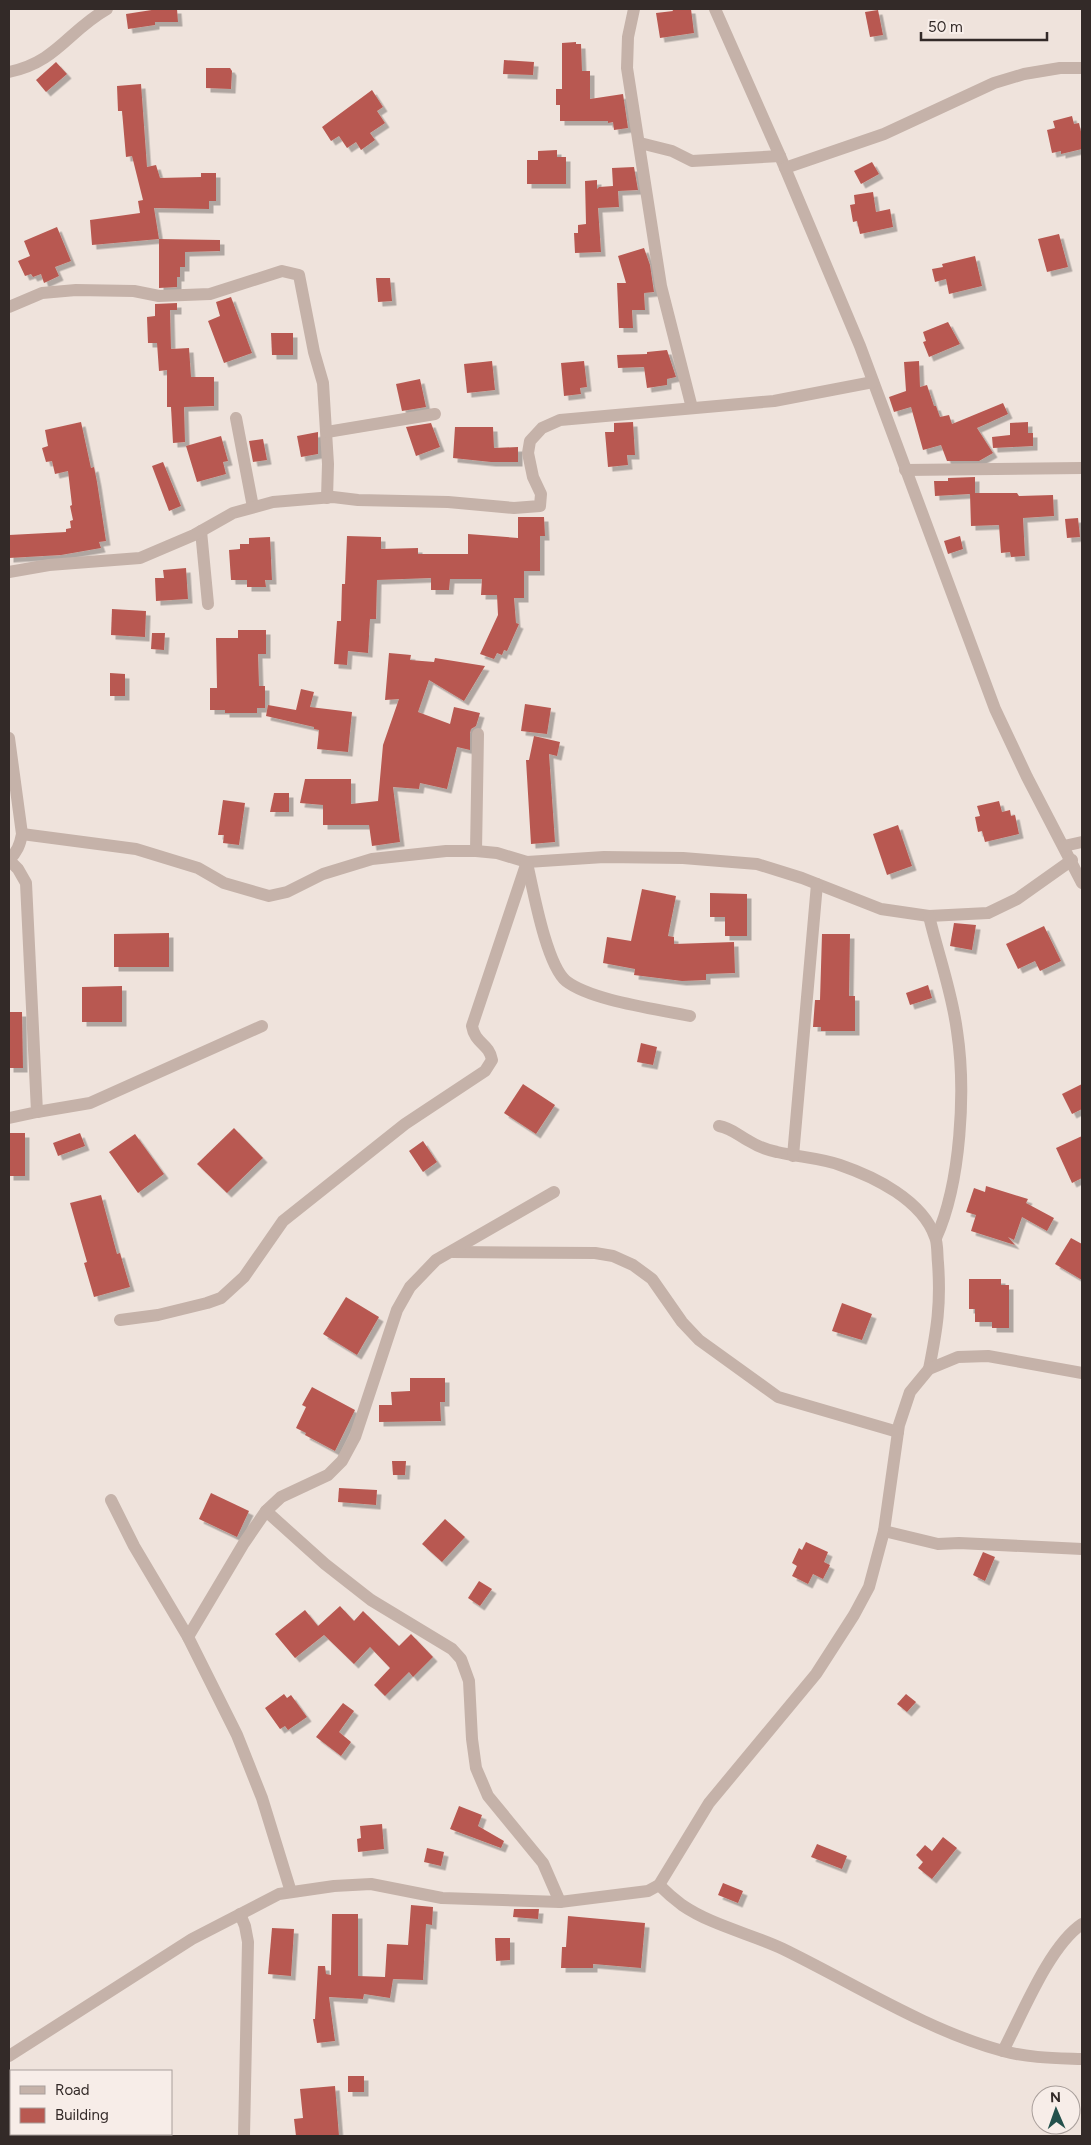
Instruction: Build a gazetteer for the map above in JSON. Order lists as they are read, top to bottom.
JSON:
{
  "legend": ["Road", "Building"],
  "scale_bar": "50 m",
  "north": "top"
}
